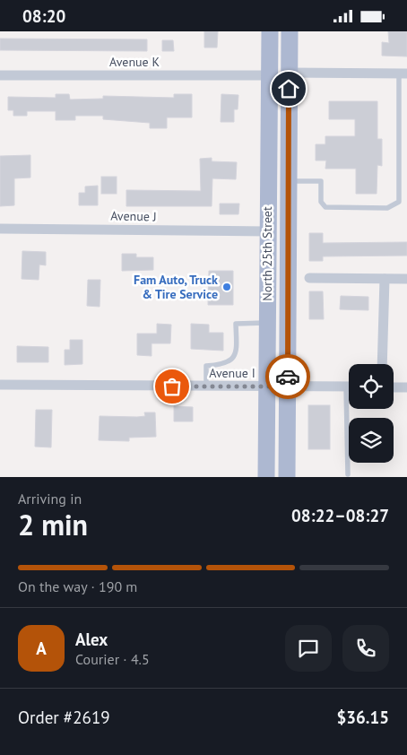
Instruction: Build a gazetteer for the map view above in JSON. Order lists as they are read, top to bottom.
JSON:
{
  "streets": {
    "main road": ["North 25th Street"],
    "street": ["Avenue K", "Avenue J", "Avenue I"]
  },
  "crossings": [
    ["Avenue K", "North 25th Street"],
    ["Avenue J", "North 25th Street"],
    ["North 25th Street", "Avenue I"]
  ],
  "places": ["Fam Auto, Truck & Tire Service"],
  "page": {
    "status": "08:20",
    "heading": ["2 min", "Arriving in", "08:22–08:27"],
    "panel": [
      "Alex",
      "Courier · 4.5",
      "Order #2619",
      "$36.15"
    ],
    "bar": "On the way · 190 m",
    "round": "A"
  }
}
